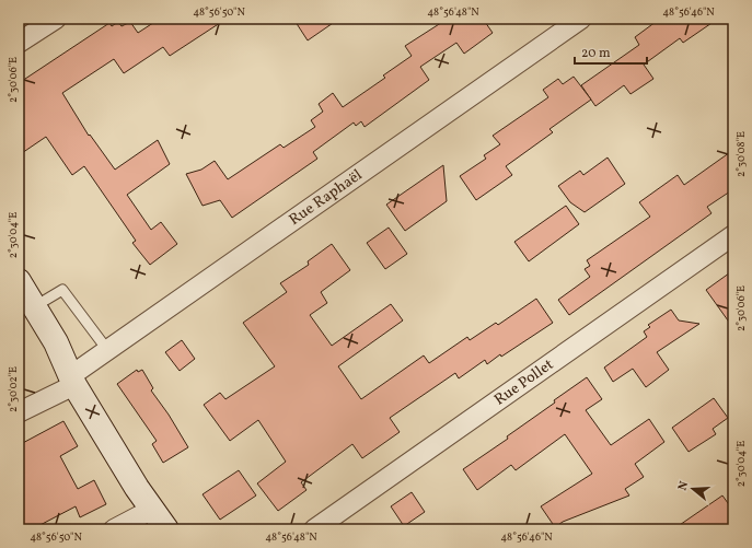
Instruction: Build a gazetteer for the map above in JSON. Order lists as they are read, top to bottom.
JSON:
{
  "streets": {
    "street": ["Rue Raphaël", "Rue Pollet"]
  },
  "scale_bar": "20 m",
  "north": "left",
  "coordinates": [
    "48°56'50\"N",
    "48°56'48\"N",
    "48°56'46\"N",
    "2°30'06\"E",
    "2°30'08\"E",
    "2°30'04\"E",
    "2°30'02\"E"
  ]
}
